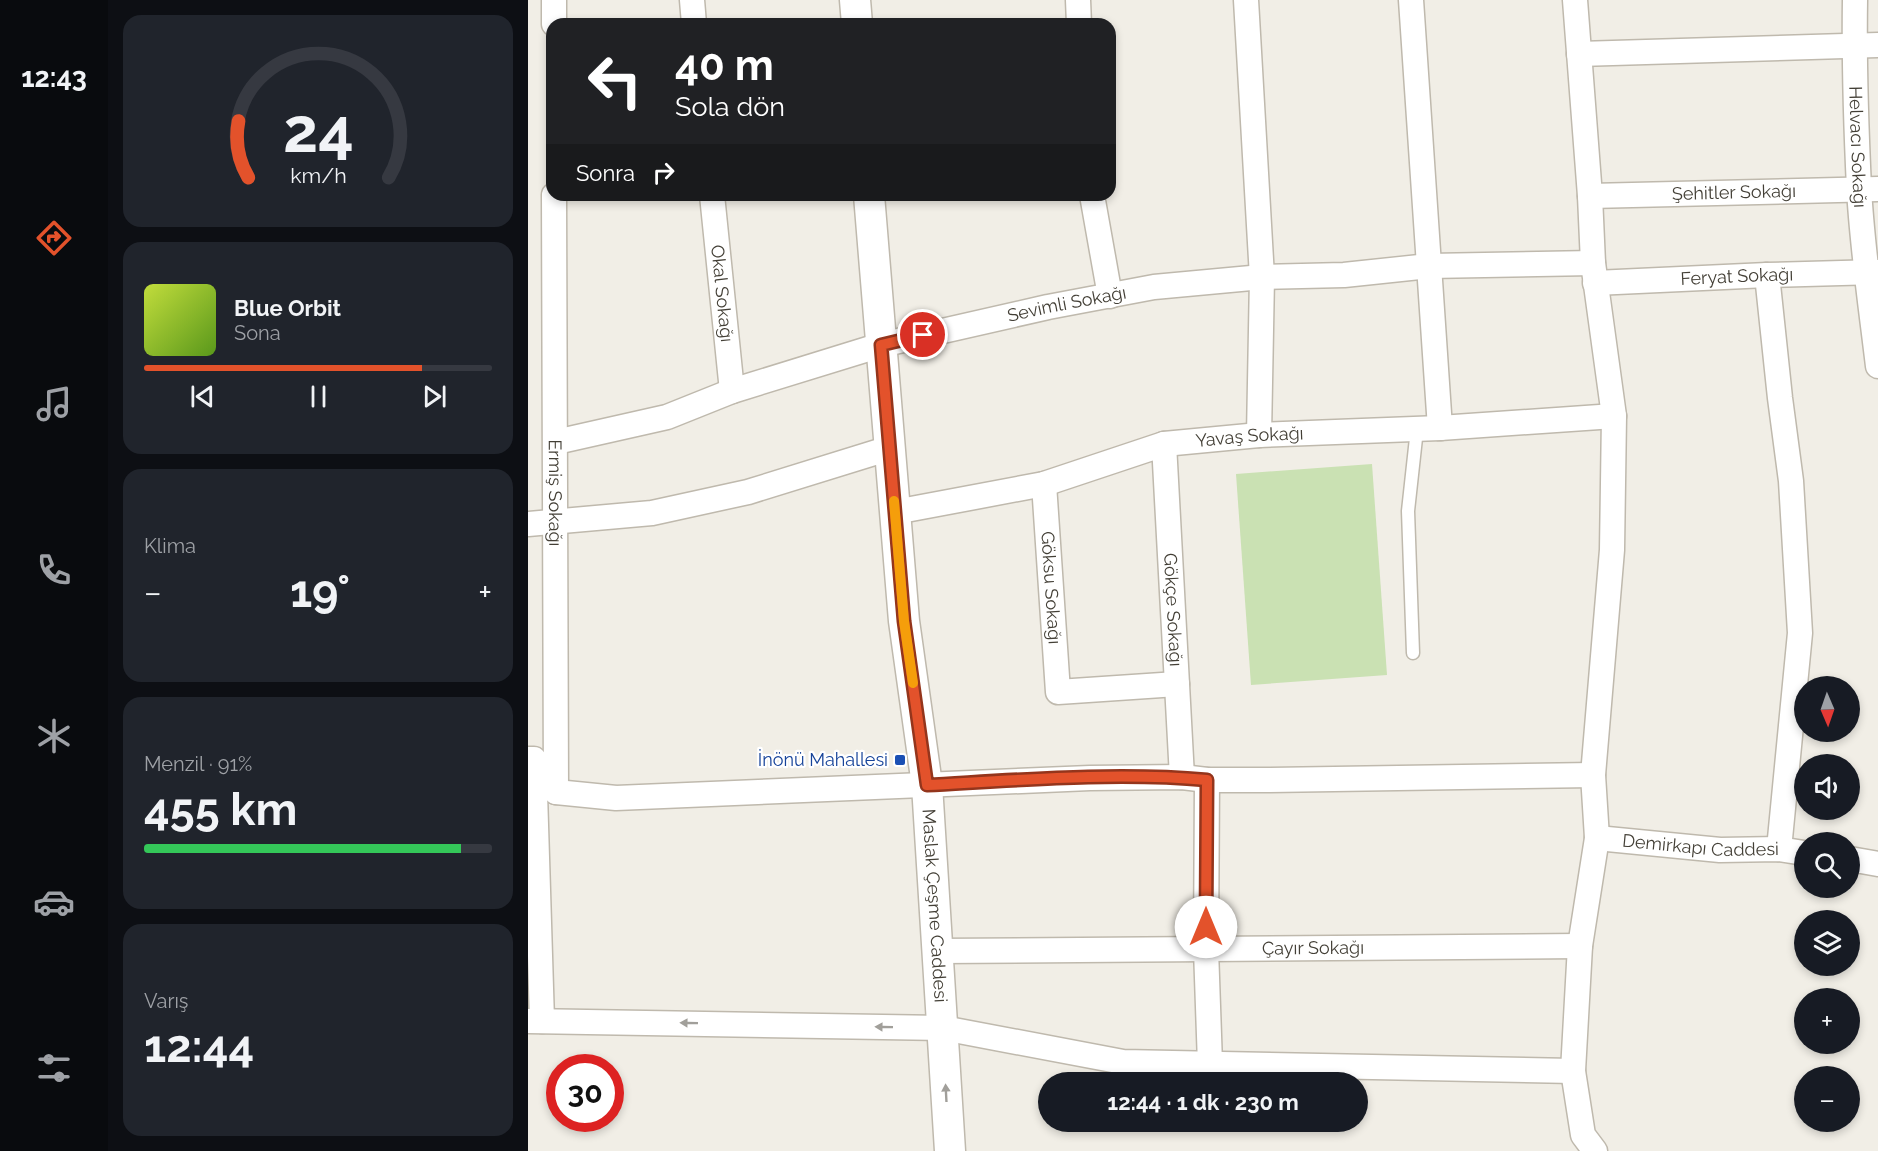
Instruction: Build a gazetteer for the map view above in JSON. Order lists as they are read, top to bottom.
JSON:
{
  "streets": {
    "street": [
      "Helvacı Sokağı",
      "Şehitler Sokağı",
      "Feryat Sokağı",
      "Okal Sokağı",
      "Sevimli Sokağı",
      "Yavaş Sokağı",
      "Ermiş Sokağı",
      "Göksu Sokağı",
      "Gökçe Sokağı",
      "Demirkapı Caddesi",
      "Maslak Çeşme Caddesi",
      "Çayır Sokağı"
    ]
  },
  "crossings": [
    ["Helvacı Sokağı", "Şehitler Sokağı"],
    ["Helvacı Sokağı", "Feryat Sokağı"],
    ["Feryat Sokağı", "Sevimli Sokağı"],
    ["Okal Sokağı", "Sevimli Sokağı"],
    ["Sevimli Sokağı", "Ermiş Sokağı"],
    ["Sevimli Sokağı", "Maslak Çeşme Caddesi"],
    ["Yavaş Sokağı", "Göksu Sokağı"],
    ["Yavaş Sokağı", "Gökçe Sokağı"],
    ["Yavaş Sokağı", "Maslak Çeşme Caddesi"],
    ["Göksu Sokağı", "Gökçe Sokağı"],
    ["Maslak Çeşme Caddesi", "Çayır Sokağı"]
  ],
  "places": {
    "transit": ["İnönü Mahallesi"]
  },
  "north": "bottom",
  "page": {
    "tabs": "12:43",
    "turn": ["40 m", "Sola dön"],
    "then": "Sonra",
    "song": ["Blue Orbit", "Sona"],
    "tile": [
      "Klima",
      ["Menzil · 91%", "455 km"],
      ["Varış", "12:44"]
    ],
    "heat": ["−", "19°", "+"],
    "map_buttons": ["+", "−"],
    "limit": "30",
    "trip": "12:44 · 1 dk · 230 m",
    "gauge": ["24", "km/h"]
  }
}
